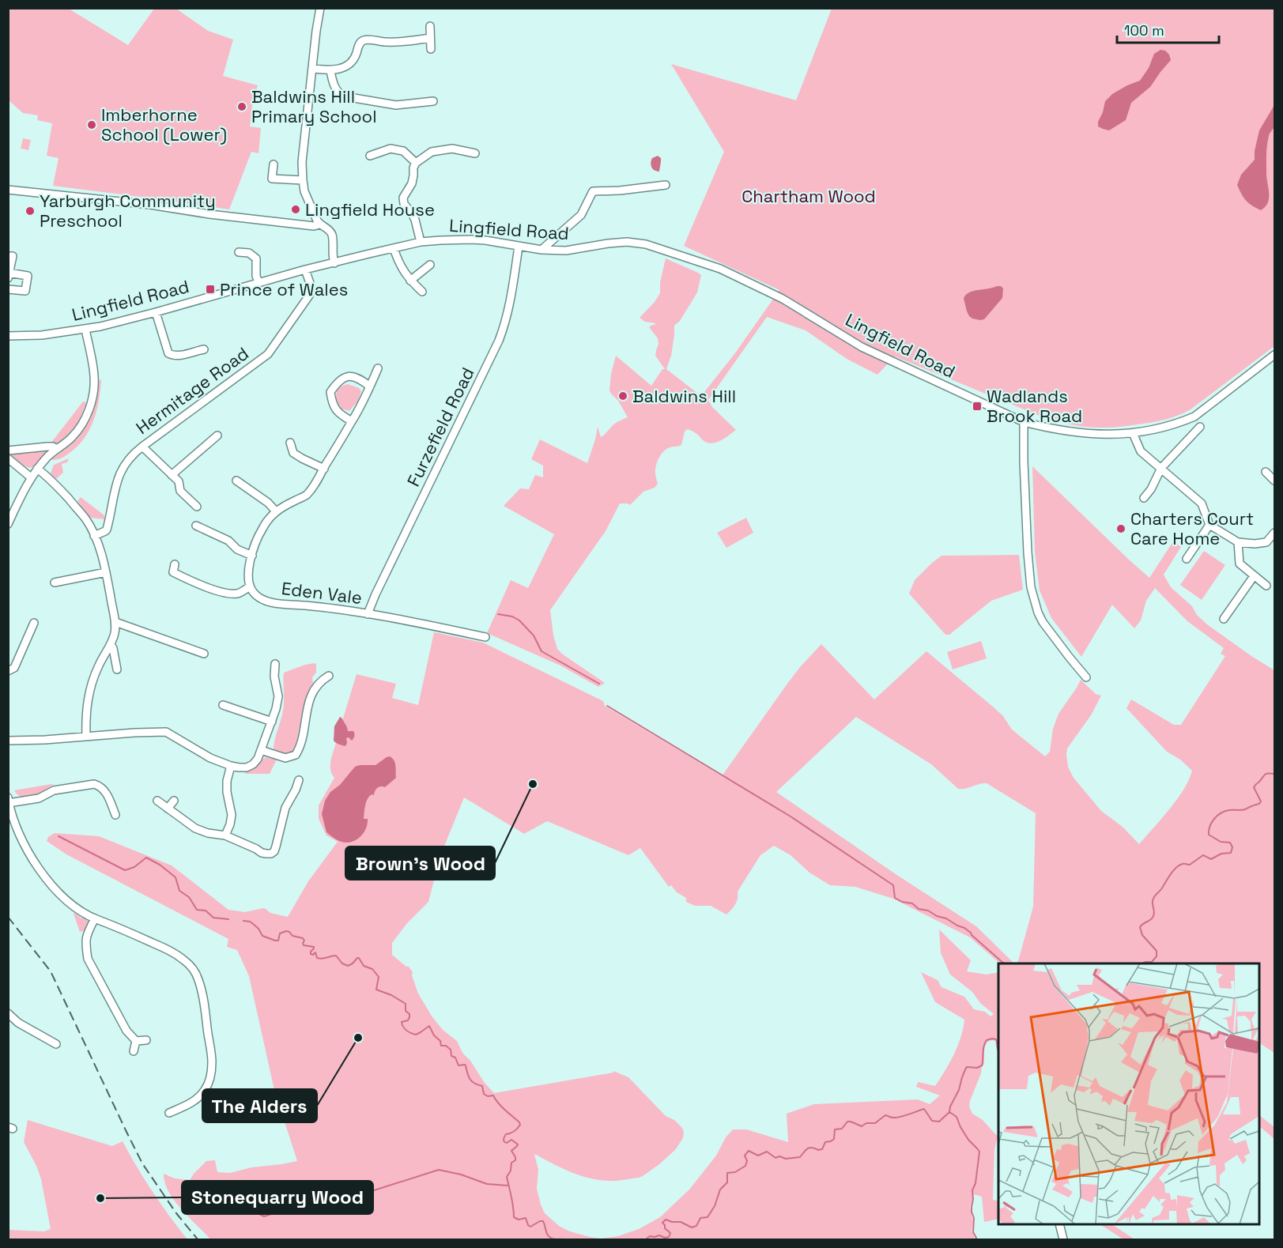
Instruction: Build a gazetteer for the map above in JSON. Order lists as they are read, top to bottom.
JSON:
{
  "streets": {
    "street": [
      "Lingfield Road",
      "Hermitage Road",
      "Furzefield Road",
      "Eden Vale"
    ]
  },
  "crossings": [
    ["Lingfield Road", "Hermitage Road"],
    ["Lingfield Road", "Furzefield Road"],
    ["Furzefield Road", "Eden Vale"]
  ],
  "parks": ["Chartham Wood"],
  "places": {
    "other": [
      "Baldwins Hill Primary School",
      "Imberhorne School (Lower)",
      "Lingfield House",
      "Yarburgh Community Preschool",
      "Baldwins Hill",
      "Charters Court Care Home",
      "Brown's Wood",
      "The Alders",
      "Stonequarry Wood"
    ],
    "transit": ["Prince of Wales", "Wadlands Brook Road"]
  },
  "scale_bar": "100 m"
}
